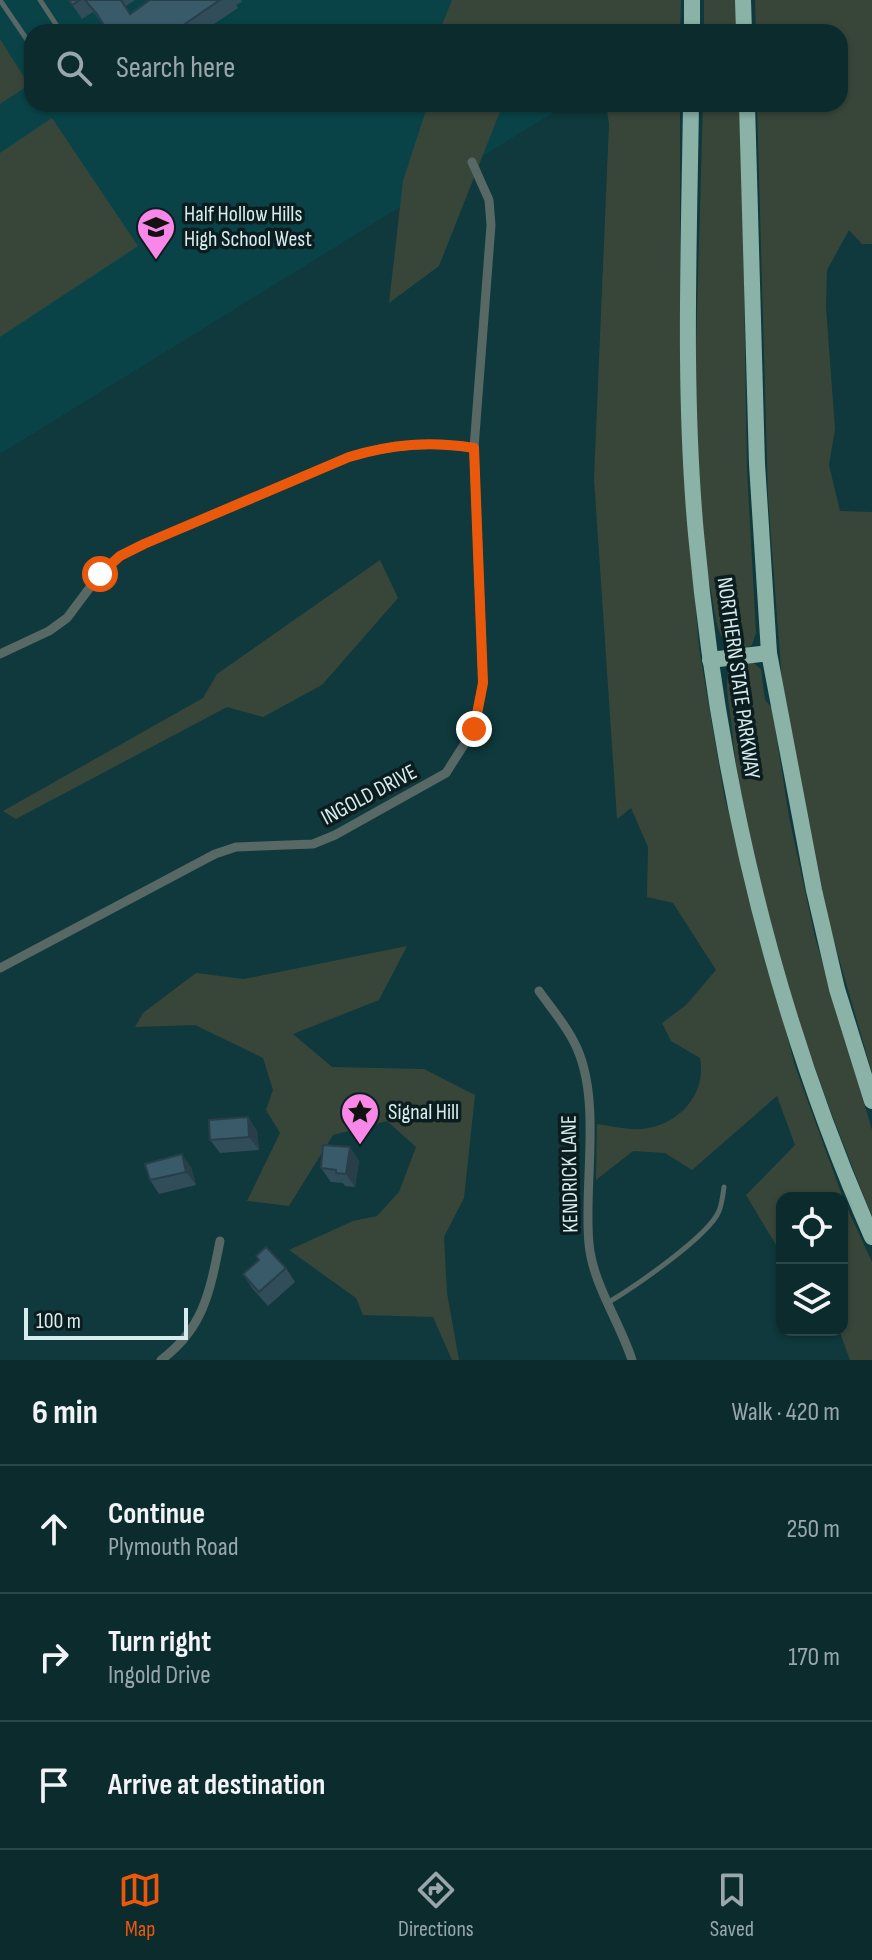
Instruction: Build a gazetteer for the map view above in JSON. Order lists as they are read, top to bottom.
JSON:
{
  "streets": {
    "highway": ["NORTHERN STATE PARKWAY"],
    "street": ["INGOLD DRIVE", "KENDRICK LANE"]
  },
  "places": {
    "school or university": ["Half Hollow Hills High School West"],
    "place": ["Signal Hill"]
  },
  "scale_bar": "100 m",
  "page": {
    "search": "Search here",
    "scale": "100 m",
    "heading": ["6 min", "Walk · 420 m"],
    "list": [
      ["Continue", "Plymouth Road", "250 m"],
      ["Turn right", "Ingold Drive", "170 m"],
      "Arrive at destination"
    ],
    "nav": ["Map", "Directions", "Saved"]
  }
}
